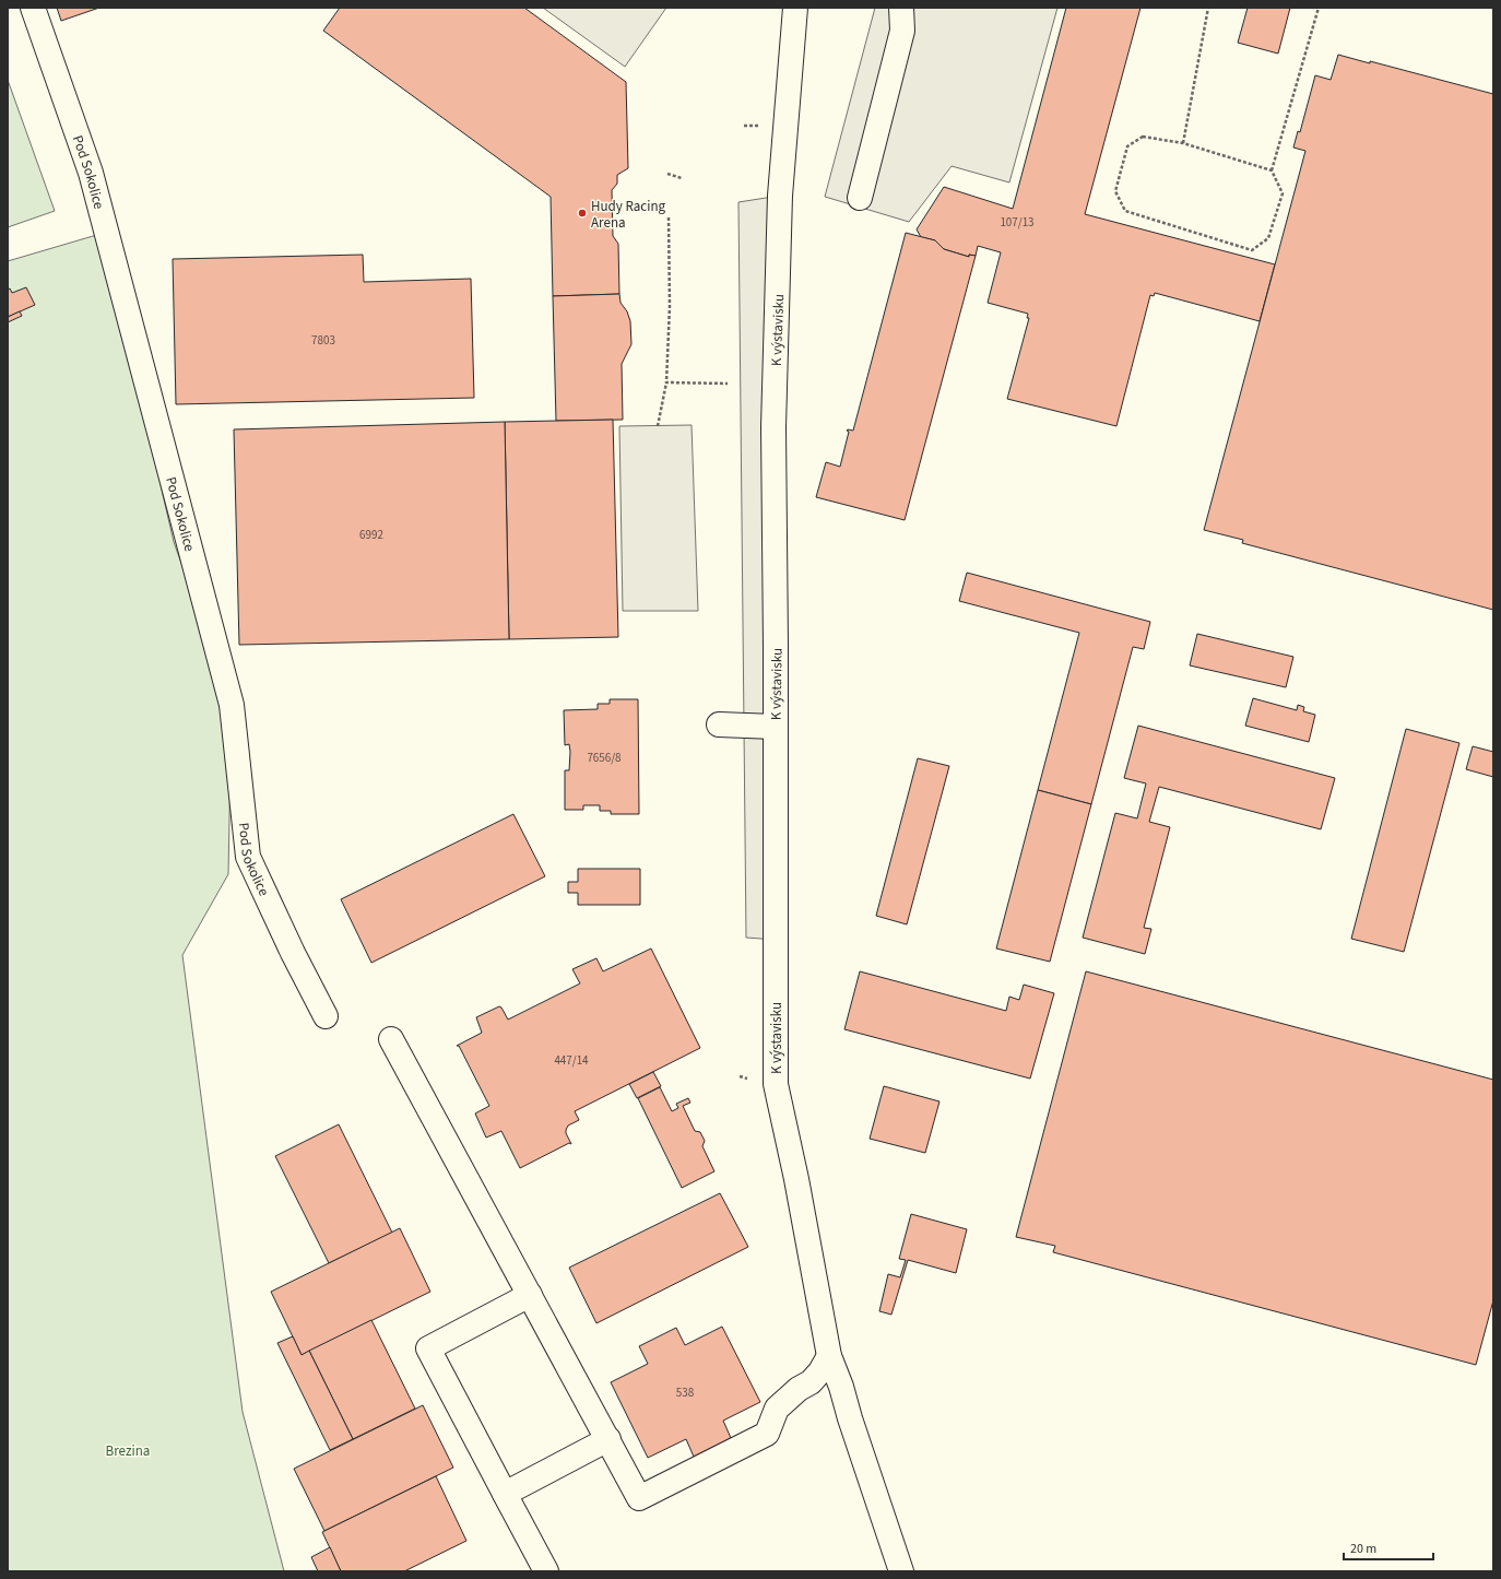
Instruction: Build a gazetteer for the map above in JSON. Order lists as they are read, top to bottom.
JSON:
{
  "streets": {
    "street": ["Pod Sokolice", "K výstavisku"]
  },
  "parks": ["Brezina"],
  "places": ["Hudy Racing Arena"],
  "house_numbers": [
    "107/13",
    "7803",
    "6992",
    "7656/8",
    "447/14",
    "538"
  ],
  "scale_bar": "20 m"
}
